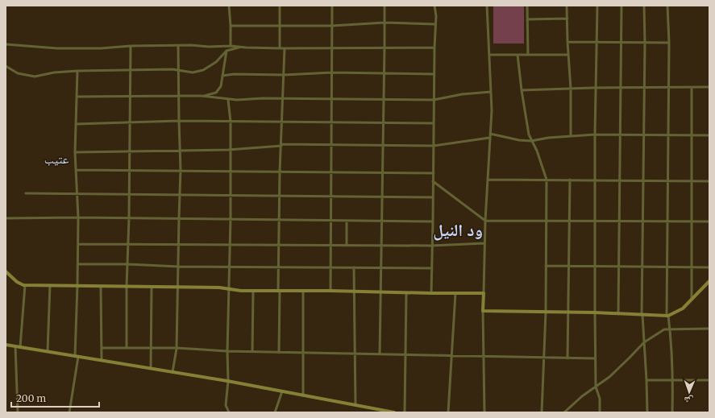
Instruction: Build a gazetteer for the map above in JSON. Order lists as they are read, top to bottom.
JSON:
{
  "districts": ["عتيب", "ود النيل"],
  "scale_bar": "200 m",
  "north": "bottom"
}
